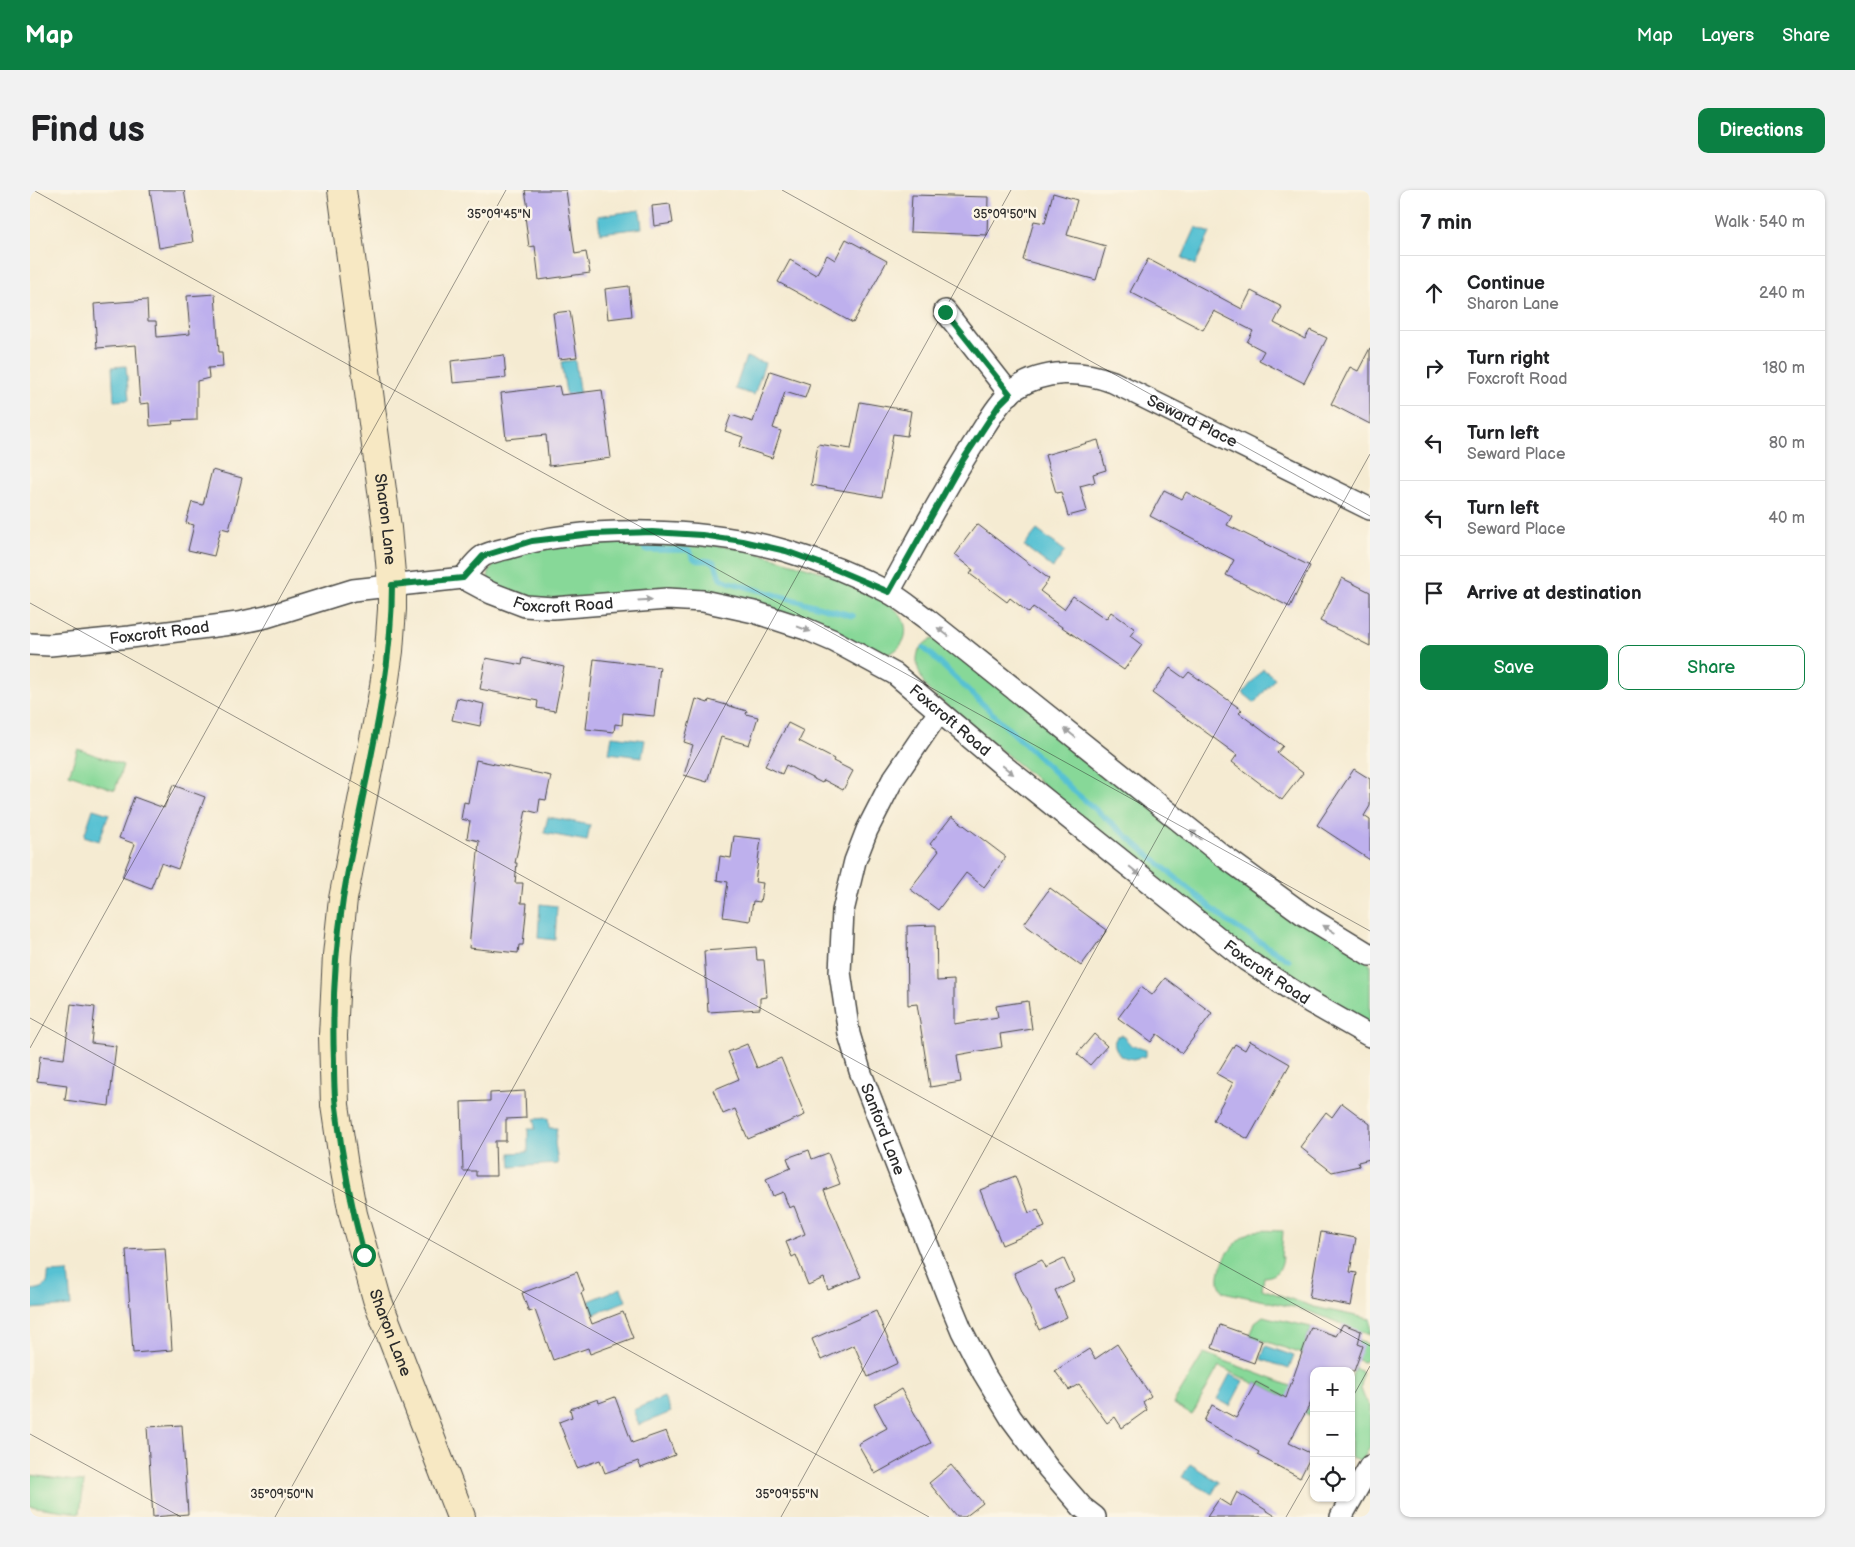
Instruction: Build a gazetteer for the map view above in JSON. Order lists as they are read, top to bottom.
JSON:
{
  "streets": {
    "main road": ["Sharon Lane"],
    "street": ["Seward Place", "Foxcroft Road", "Sanford Lane"]
  },
  "crossings": [
    ["Sharon Lane", "Foxcroft Road"],
    ["Foxcroft Road", "Sanford Lane"]
  ],
  "page": {
    "header": "Map",
    "nav": ["Map", "Layers", "Share"],
    "buttons": [
      "Directions",
      ["Save", "Share"]
    ],
    "title": "Find us",
    "heading": ["7 min", "Walk · 540 m"],
    "list": [
      ["Continue", "Sharon Lane", "240 m"],
      ["Turn right", "Foxcroft Road", "180 m"],
      ["Turn left", "Seward Place", "80 m"],
      ["Turn left", "Seward Place", "40 m"],
      "Arrive at destination"
    ],
    "map_buttons": ["+", "−"]
  },
  "coordinates": ["35°09'45\"N", "35°09'50\"N", "35°09'55\"N"]
}
